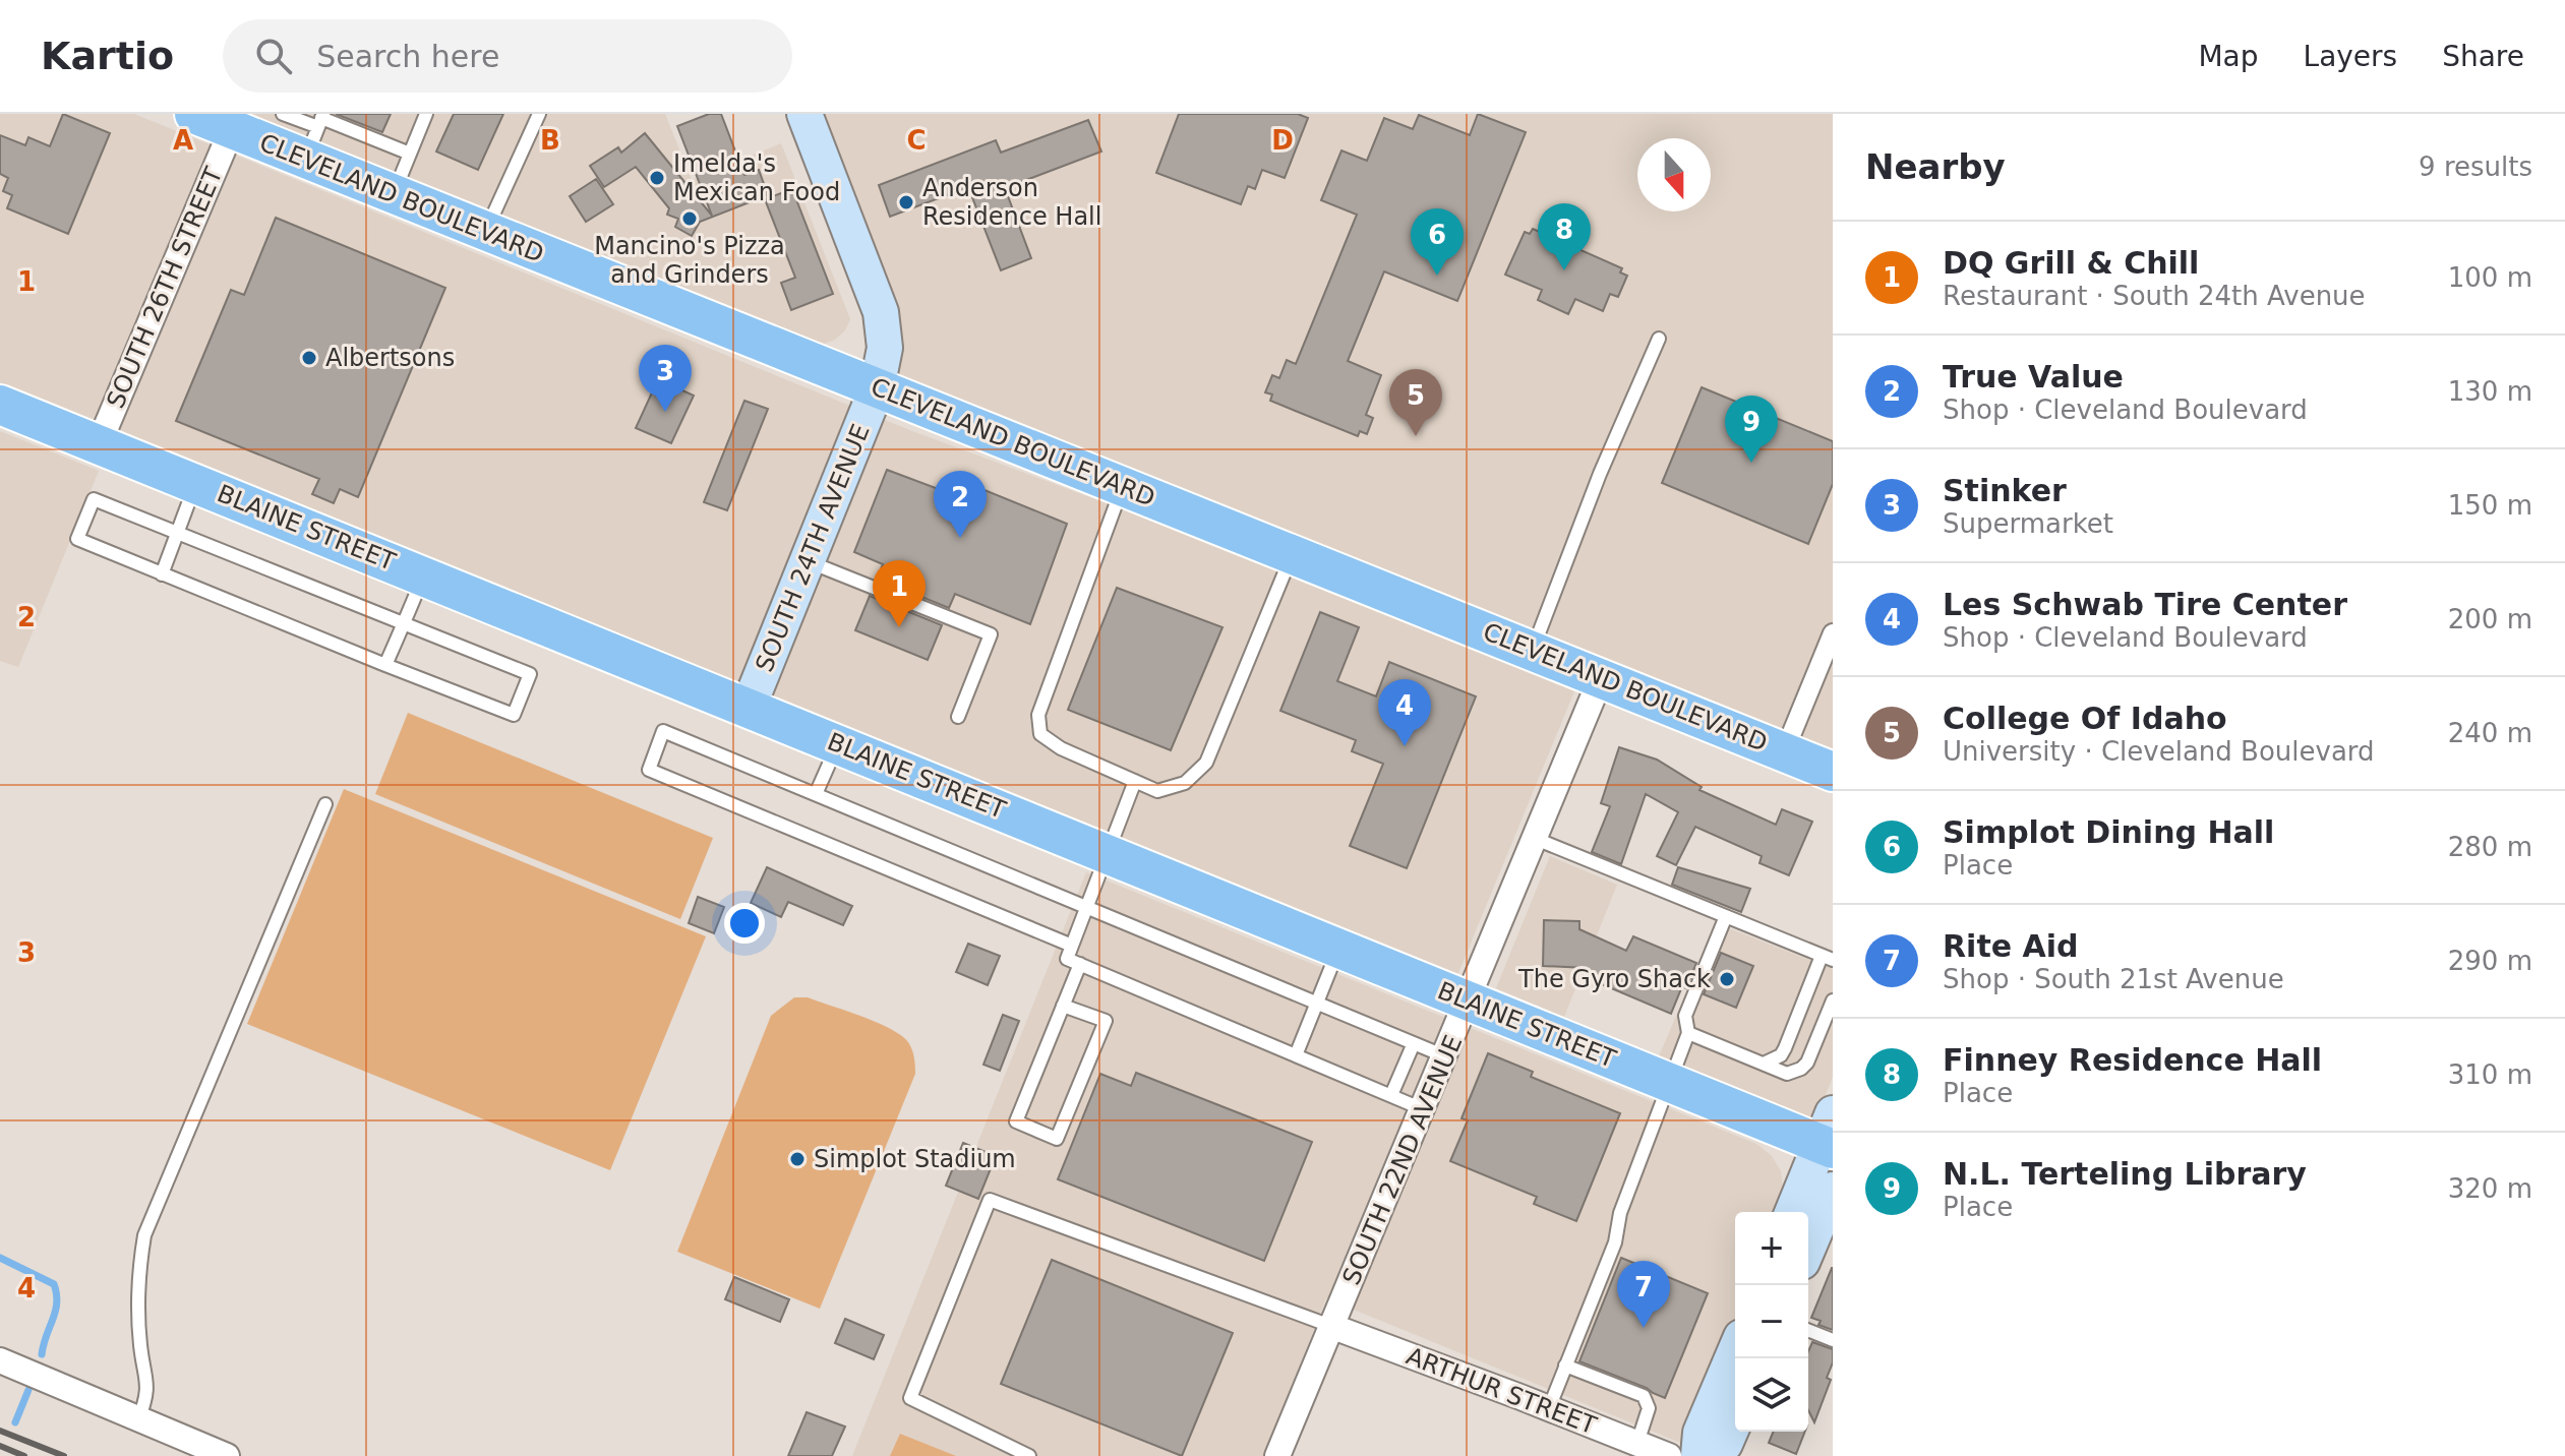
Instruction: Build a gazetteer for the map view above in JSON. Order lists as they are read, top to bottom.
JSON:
{
  "streets": {
    "main road": ["CLEVELAND BOULEVARD", "BLAINE STREET", "SOUTH 24TH AVENUE"],
    "street": ["SOUTH 26TH STREET", "SOUTH 22ND AVENUE", "ARTHUR STREET"]
  },
  "crossings": [
    ["CLEVELAND BOULEVARD", "SOUTH 26TH STREET"],
    ["CLEVELAND BOULEVARD", "SOUTH 24TH AVENUE"],
    ["CLEVELAND BOULEVARD", "SOUTH 22ND AVENUE"],
    ["SOUTH 26TH STREET", "BLAINE STREET"],
    ["BLAINE STREET", "SOUTH 24TH AVENUE"],
    ["BLAINE STREET", "SOUTH 22ND AVENUE"],
    ["SOUTH 22ND AVENUE", "ARTHUR STREET"]
  ],
  "places": [
    "Imelda's Mexican Food",
    "Anderson Residence Hall",
    "Mancino's Pizza and Grinders",
    "Albertsons",
    "The Gyro Shack",
    "Simplot Stadium"
  ],
  "north": "bottom",
  "page": {
    "header": "Kartio",
    "search": "Search here",
    "nav": ["Map", "Layers", "Share"],
    "heading": ["Nearby", "9 results"],
    "pins": [
      "8",
      "6",
      "3",
      "5",
      "9",
      "2",
      "1",
      "4",
      "7"
    ],
    "list": [
      {
        "mark": "1",
        "name": "DQ Grill & Chill",
        "note": "Restaurant · South 24th Avenue",
        "value": "100 m"
      },
      {
        "mark": "2",
        "name": "True Value",
        "note": "Shop · Cleveland Boulevard",
        "value": "130 m"
      },
      {
        "mark": "3",
        "name": "Stinker",
        "note": "Supermarket",
        "value": "150 m"
      },
      {
        "mark": "4",
        "name": "Les Schwab Tire Center",
        "note": "Shop · Cleveland Boulevard",
        "value": "200 m"
      },
      {
        "mark": "5",
        "name": "College Of Idaho",
        "note": "University · Cleveland Boulevard",
        "value": "240 m"
      },
      {
        "mark": "6",
        "name": "Simplot Dining Hall",
        "note": "Place",
        "value": "280 m"
      },
      {
        "mark": "7",
        "name": "Rite Aid",
        "note": "Shop · South 21st Avenue",
        "value": "290 m"
      },
      {
        "mark": "8",
        "name": "Finney Residence Hall",
        "note": "Place",
        "value": "310 m"
      },
      {
        "mark": "9",
        "name": "N.L. Terteling Library",
        "note": "Place",
        "value": "320 m"
      }
    ],
    "map_buttons": ["+", "−"]
  },
  "grid": {
    "columns": [
      "A",
      "B",
      "C",
      "D"
    ],
    "rows": [
      "1",
      "2",
      "3",
      "4"
    ]
  }
}
